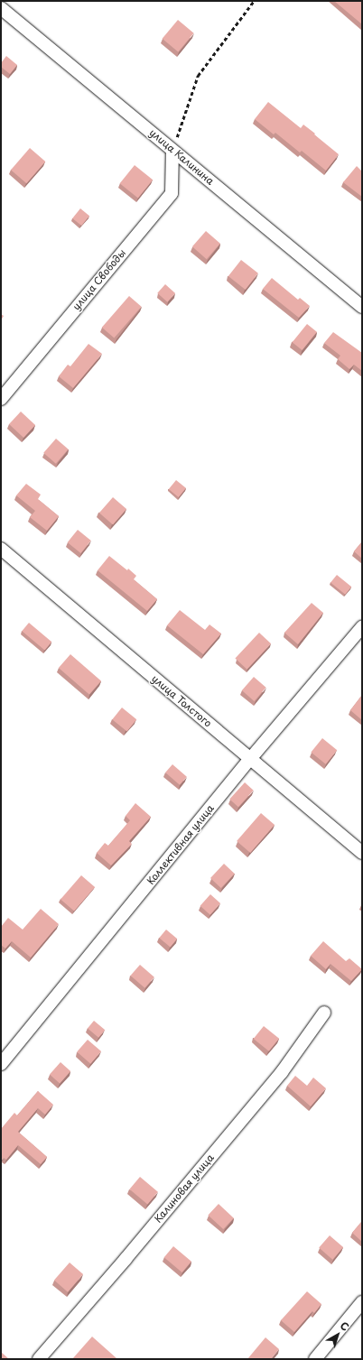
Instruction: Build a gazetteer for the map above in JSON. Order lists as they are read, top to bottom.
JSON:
{
  "streets": {
    "street": [
      "улица Калинина",
      "улица Свободы",
      "улица Толстого",
      "Коллективная улица",
      "Калиновая улица"
    ]
  },
  "crossings": [
    ["улица Калинина", "улица Свободы"],
    ["улица Толстого", "Коллективная улица"]
  ],
  "north": "top right"
}
